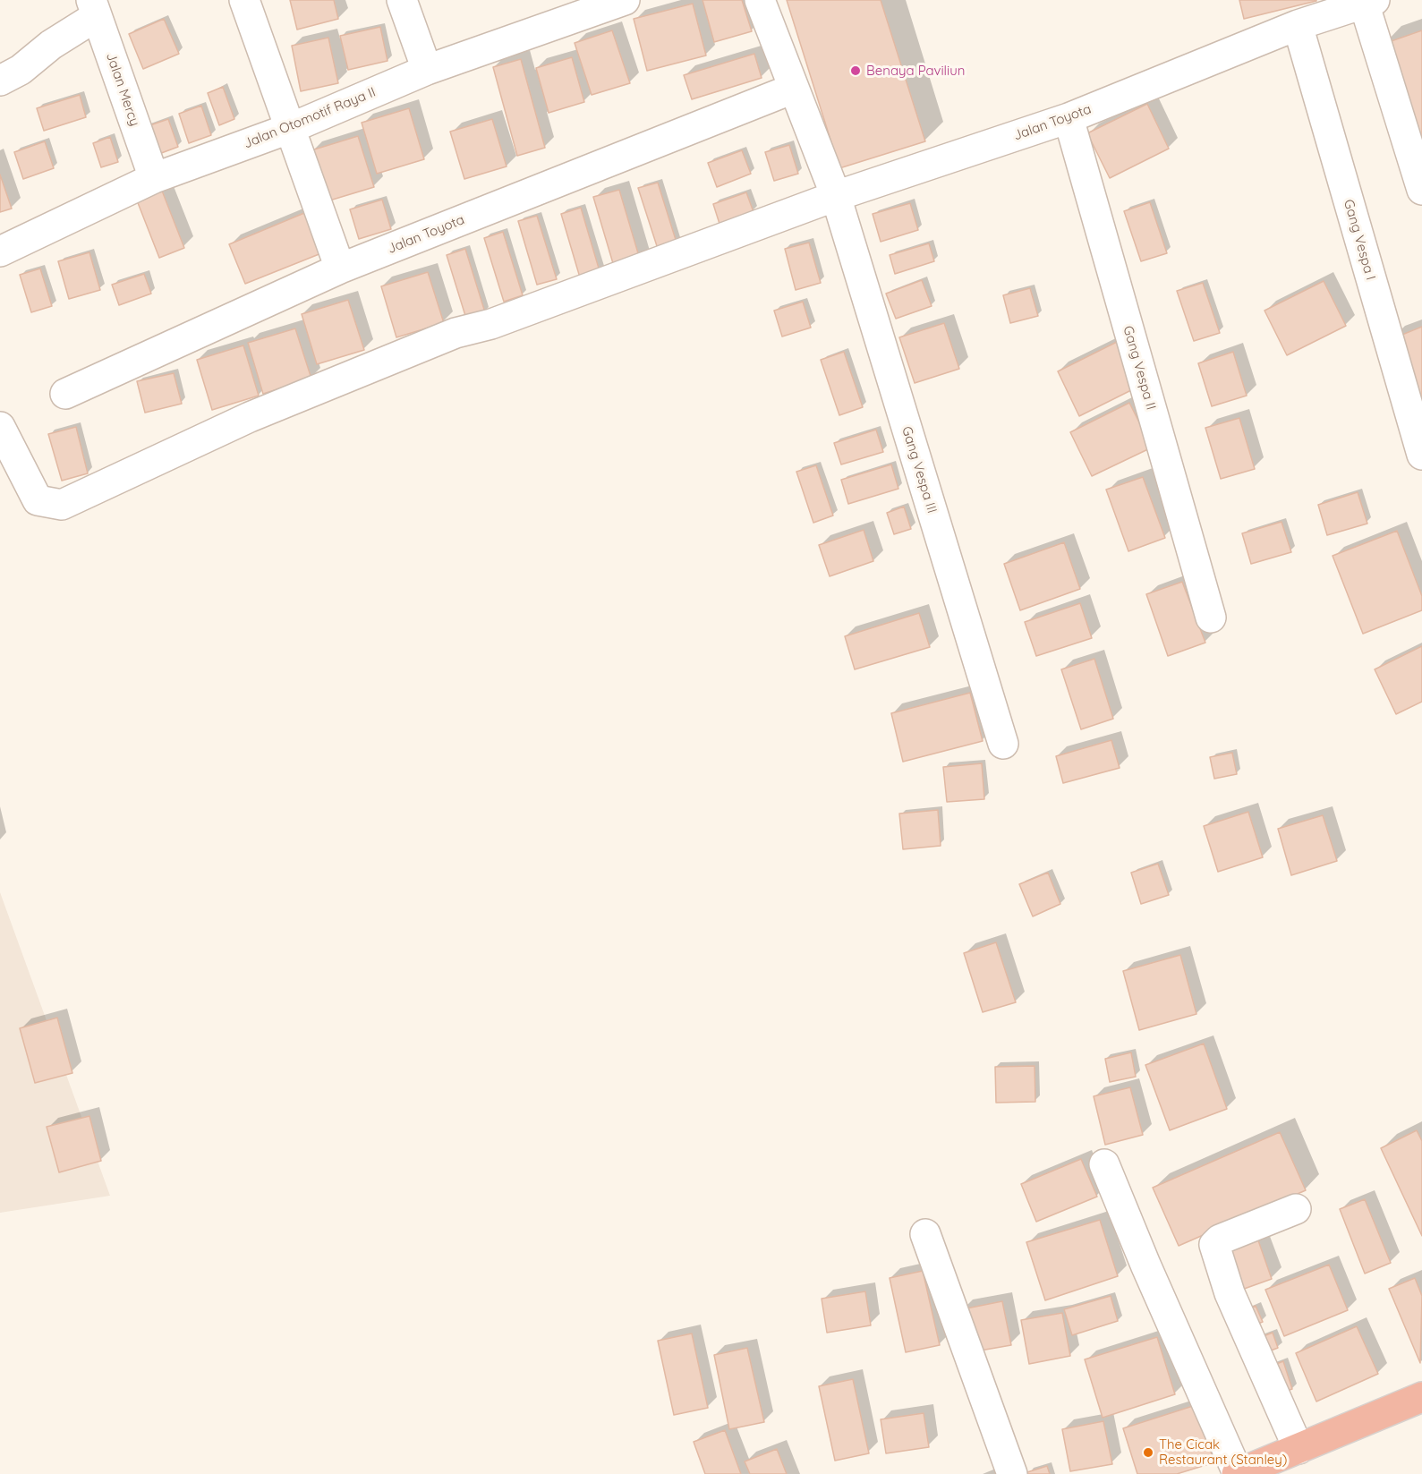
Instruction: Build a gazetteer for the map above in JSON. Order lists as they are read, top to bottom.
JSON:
{
  "streets": {
    "street": [
      "Jalan Mercy",
      "Jalan Otomotif Raya II",
      "Jalan Toyota",
      "Gang Vespa I",
      "Gang Vespa II",
      "Gang Vespa III"
    ]
  },
  "crossings": [
    ["Jalan Mercy", "Jalan Otomotif Raya II"],
    ["Jalan Toyota", "Gang Vespa I"],
    ["Jalan Toyota", "Gang Vespa II"],
    ["Jalan Toyota", "Gang Vespa III"]
  ],
  "places": ["Benaya Paviliun", "The Cicak Restaurant (Stanley)"]
}
